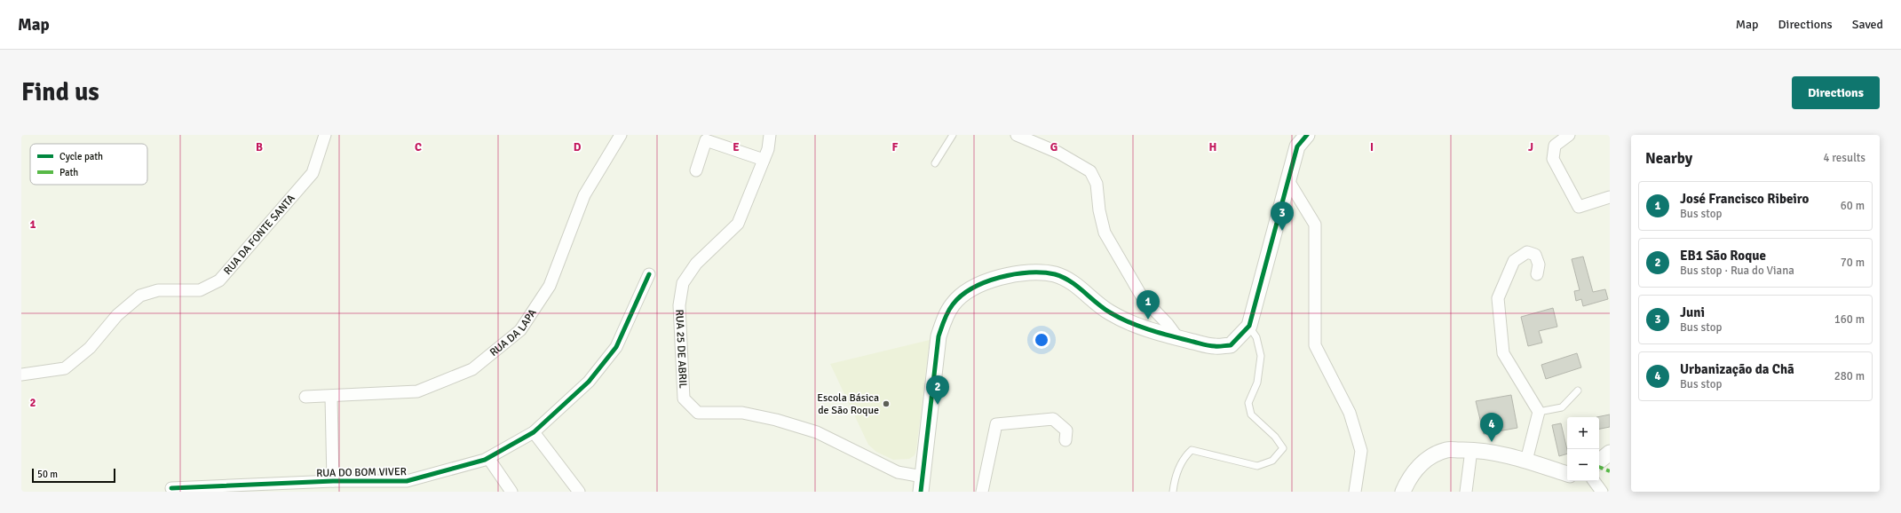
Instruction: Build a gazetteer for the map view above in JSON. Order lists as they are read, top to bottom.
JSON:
{
  "streets": {
    "street": [
      "RUA DA FONTE SANTA",
      "RUA DA LAPA",
      "RUA 25 DE ABRIL",
      "RUA DO BOM VIVER"
    ]
  },
  "places": ["Escola Básica de São Roque"],
  "legend": ["Cycle path", "Path"],
  "scale_bar": "50 m",
  "page": {
    "header": "Map",
    "nav": ["Map", "Directions", "Saved"],
    "buttons": "Directions",
    "title": "Find us",
    "heading": ["Nearby", "4 results"],
    "list": [
      {
        "mark": "1",
        "name": "José Francisco Ribeiro",
        "note": "Bus stop",
        "value": "60 m"
      },
      {
        "mark": "2",
        "name": "EB1 São Roque",
        "note": "Bus stop · Rua do Viana",
        "value": "70 m"
      },
      {
        "mark": "3",
        "name": "Juni",
        "note": "Bus stop",
        "value": "160 m"
      },
      {
        "mark": "4",
        "name": "Urbanização da Chã",
        "note": "Bus stop",
        "value": "280 m"
      }
    ],
    "pins": [
      "3",
      "1",
      "2",
      "4"
    ],
    "map_buttons": ["+", "−"],
    "scale": "50 m"
  },
  "grid": {
    "columns": [
      "B",
      "C",
      "D",
      "E",
      "F",
      "G",
      "H",
      "I",
      "J"
    ],
    "rows": ["1", "2"]
  }
}
